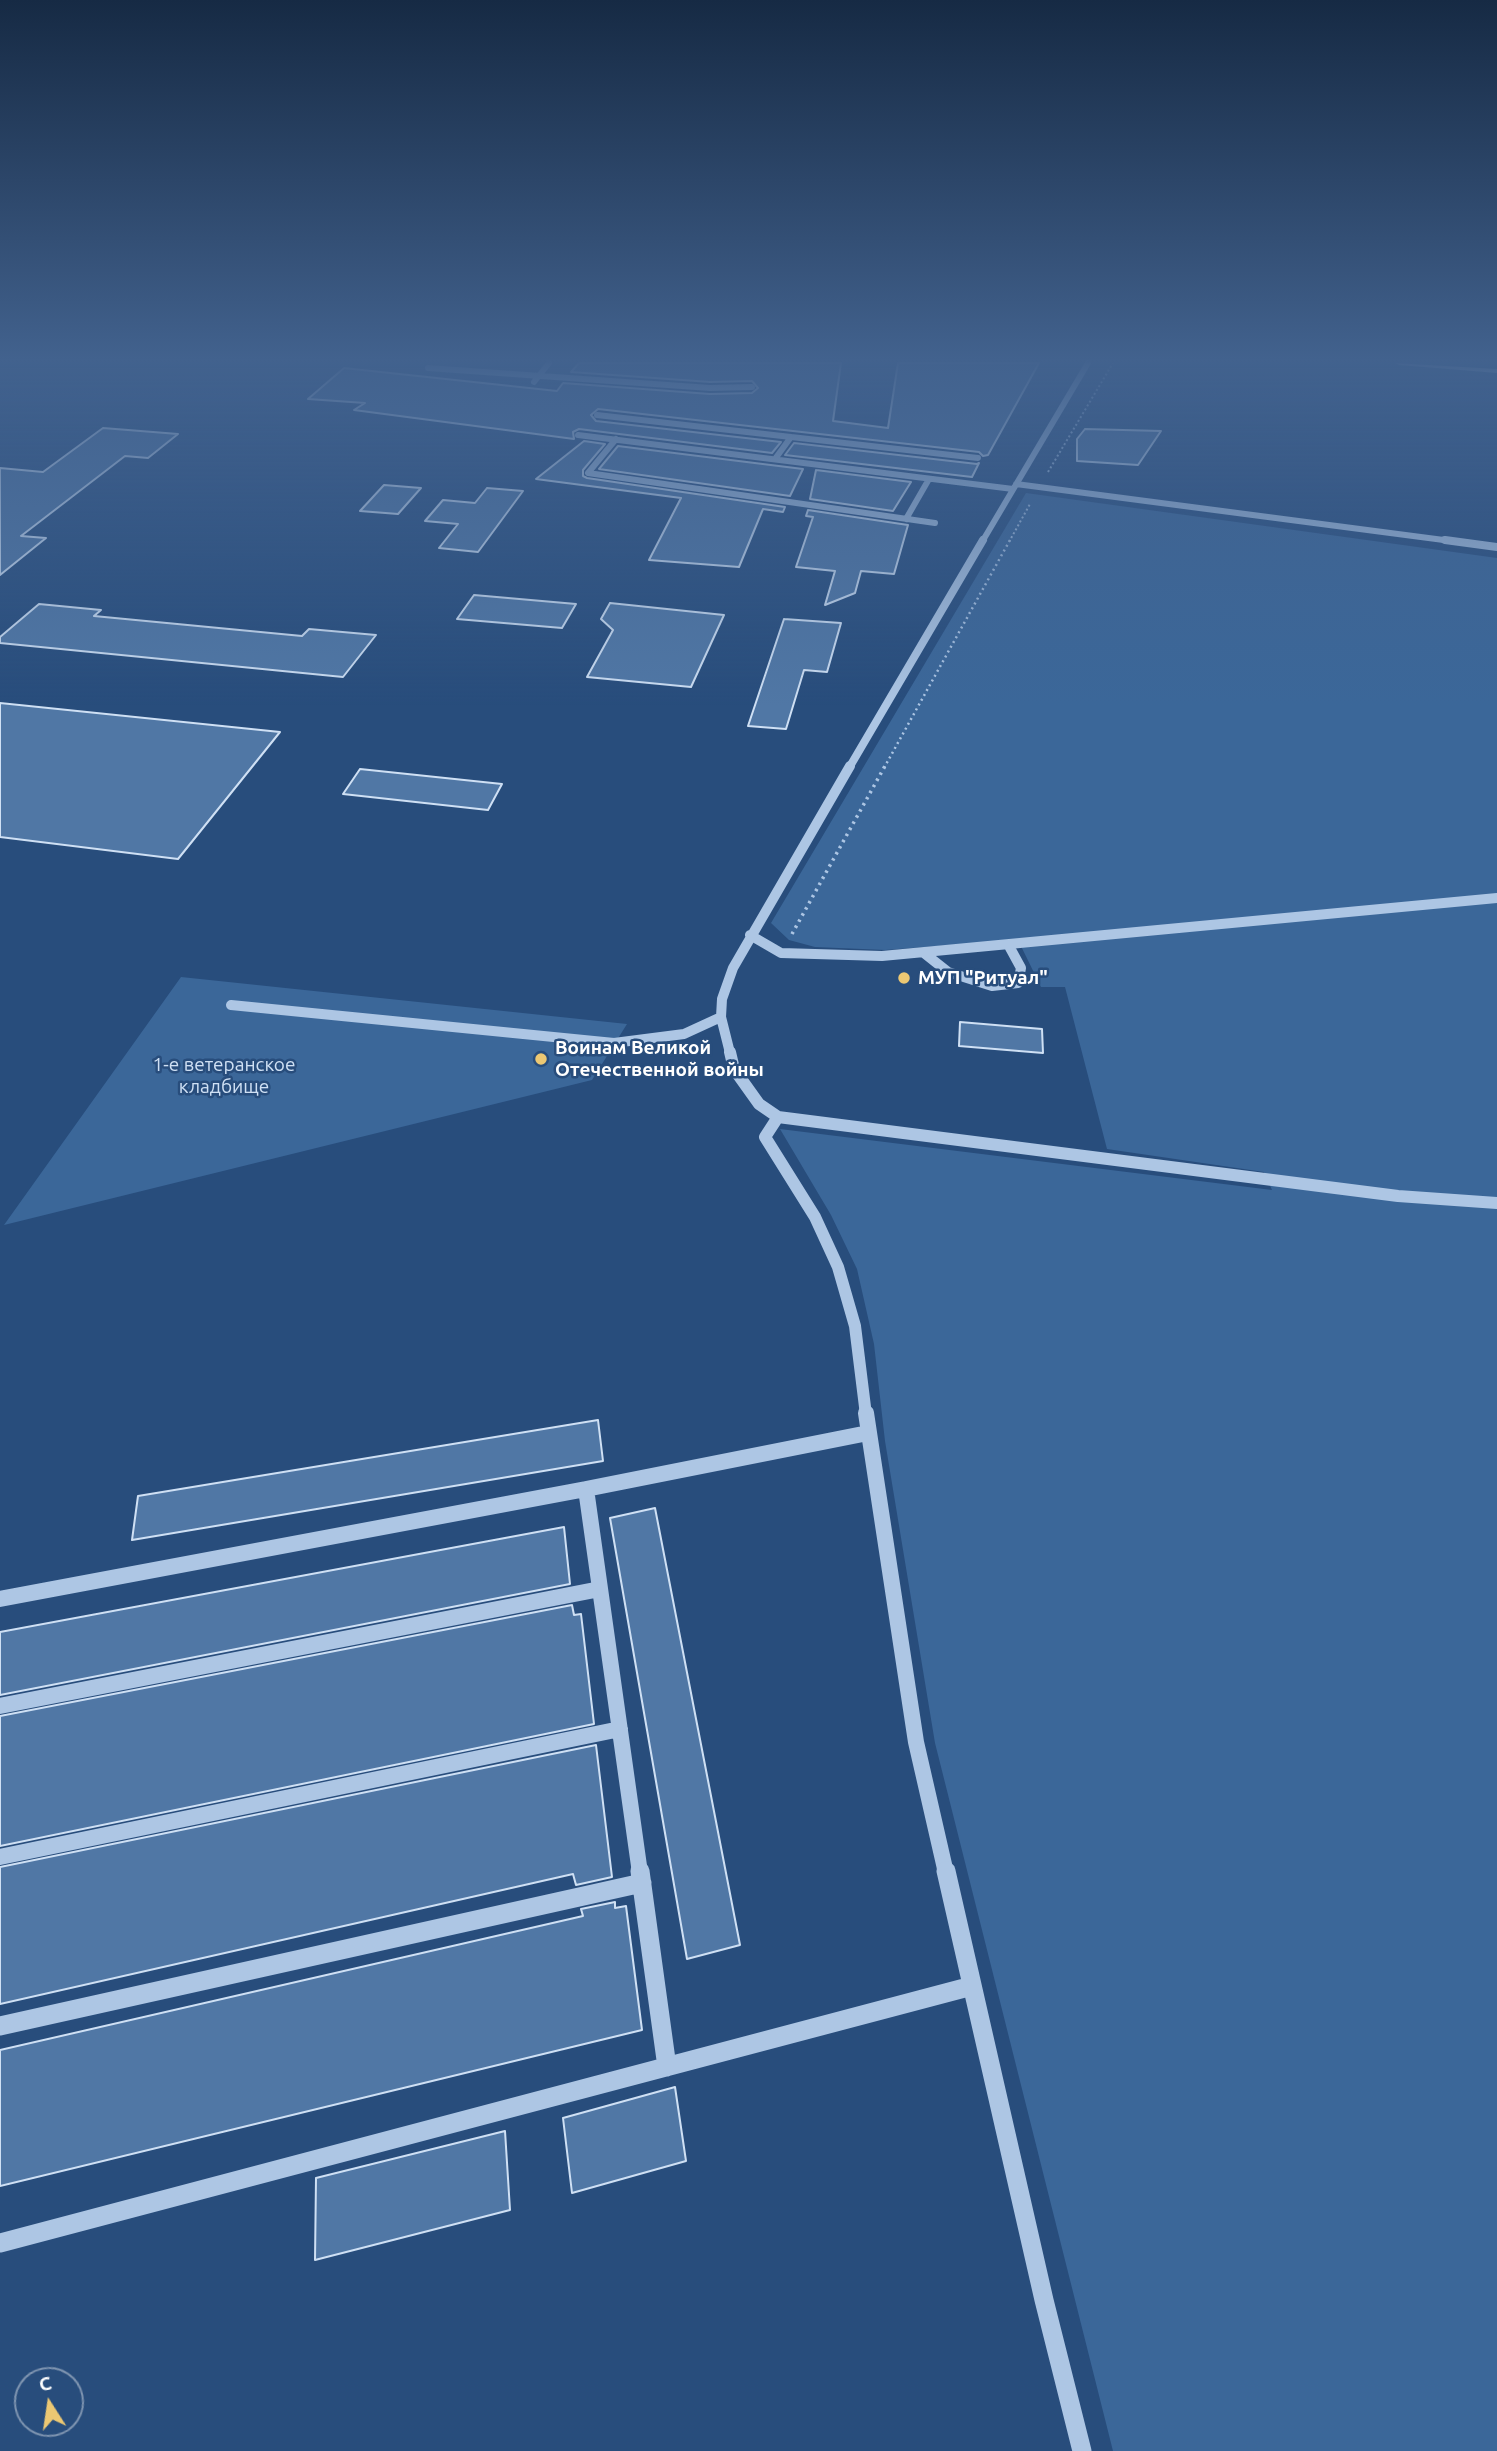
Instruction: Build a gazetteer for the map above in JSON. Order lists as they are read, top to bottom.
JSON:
{
  "parks": ["1-е ветеранское кладбище"],
  "places": ["МУП \"Ритуал\"", "Воинам Великой Отечественной войны"],
  "north": "top"
}
